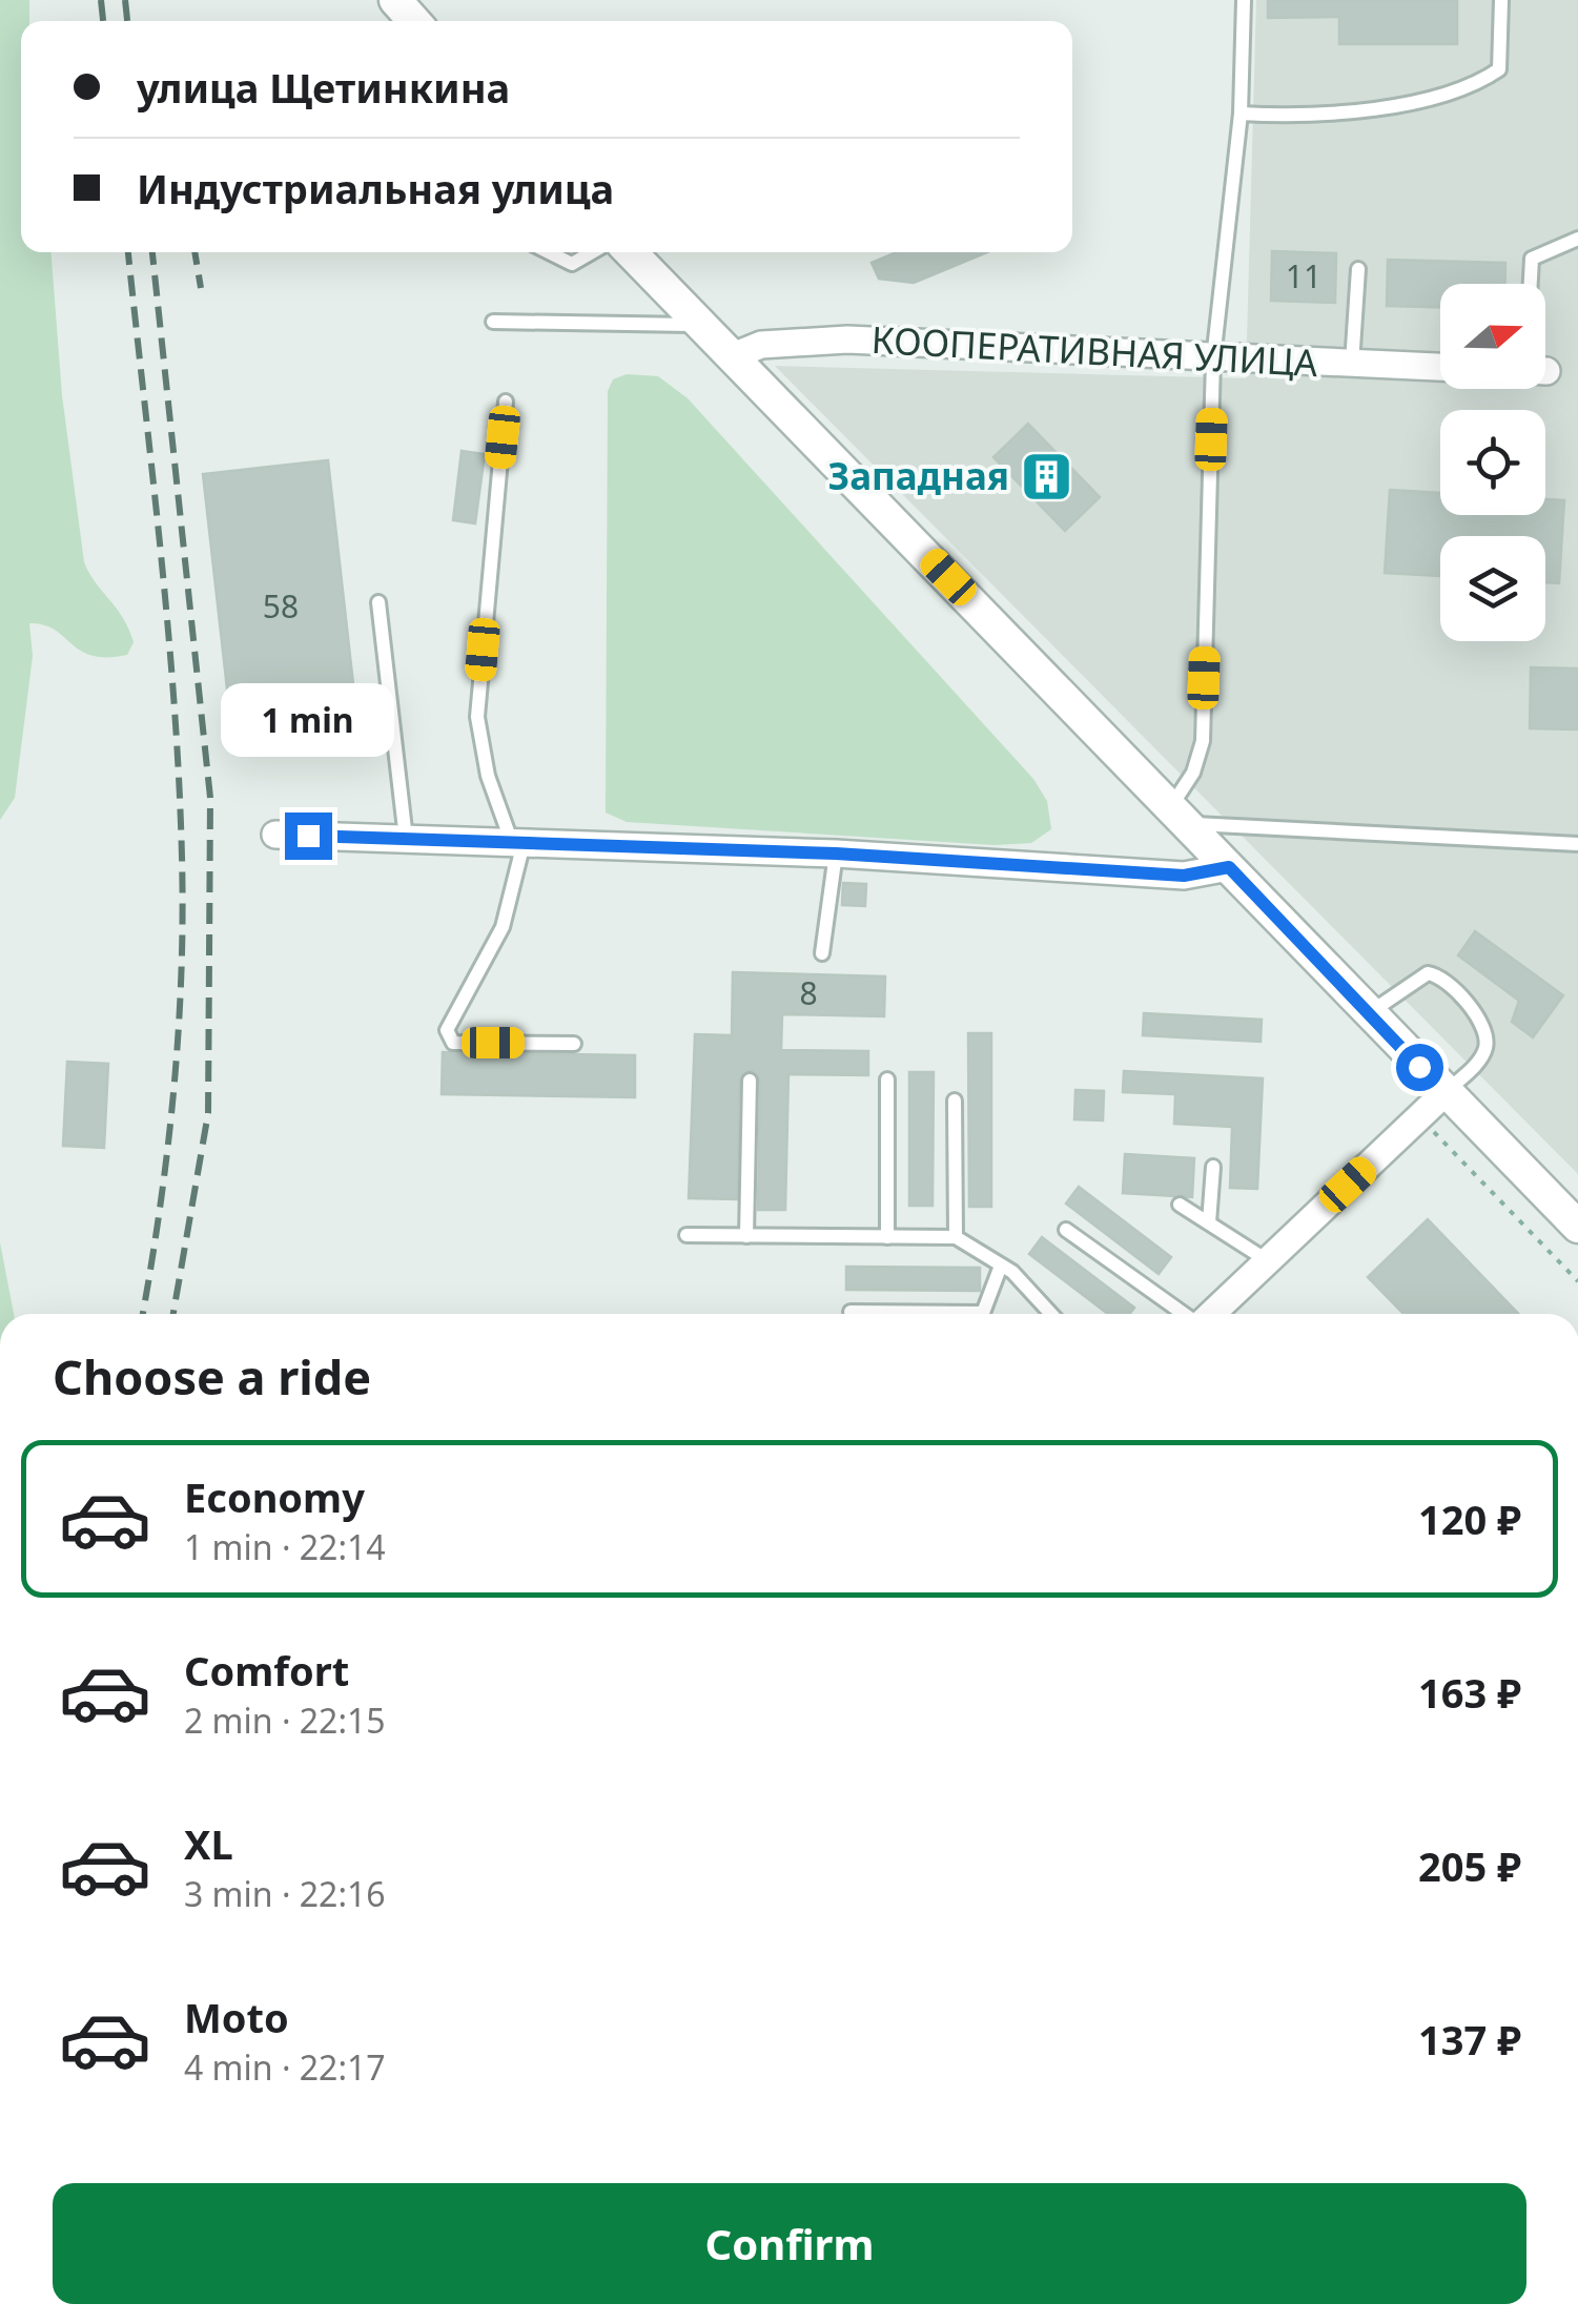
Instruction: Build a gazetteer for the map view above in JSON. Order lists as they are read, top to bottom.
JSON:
{
  "streets": {
    "street": ["КООПЕРАТИВНАЯ УЛИЦА"]
  },
  "places": {
    "building": ["Западная"]
  },
  "house_numbers": ["11", "58", "8"],
  "north": "right",
  "page": {
    "banner": ["улица Щетинкина", "Индустриальная улица"],
    "bubble": "1 min",
    "heading": "Choose a ride",
    "list": [
      {
        "name": "Economy",
        "note": "1 min · 22:14",
        "value": "120 ₽"
      },
      {
        "name": "Comfort",
        "note": "2 min · 22:15",
        "value": "163 ₽"
      },
      {
        "name": "XL",
        "note": "3 min · 22:16",
        "value": "205 ₽"
      },
      {
        "name": "Moto",
        "note": "4 min · 22:17",
        "value": "137 ₽"
      }
    ],
    "buttons": "Confirm"
  }
}
